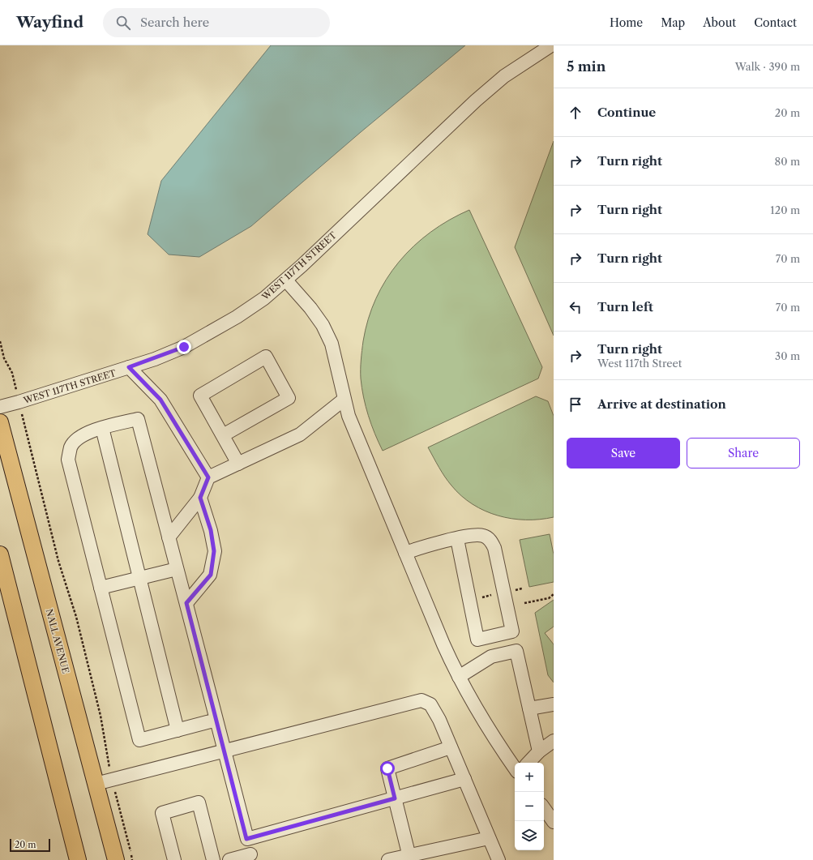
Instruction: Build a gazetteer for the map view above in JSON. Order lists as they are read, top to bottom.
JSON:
{
  "streets": {
    "main road": ["NALL AVENUE"],
    "street": ["WEST 117TH STREET"]
  },
  "scale_bar": "20 m",
  "page": {
    "header": "Wayfind",
    "search": "Search here",
    "nav": [
      "Home",
      "Map",
      "About",
      "Contact"
    ],
    "heading": ["5 min", "Walk · 390 m"],
    "list": [
      ["Continue", "20 m"],
      ["Turn right", "80 m"],
      ["Turn right", "120 m"],
      ["Turn right", "70 m"],
      ["Turn left", "70 m"],
      ["Turn right", "West 117th Street", "30 m"],
      "Arrive at destination"
    ],
    "buttons": ["Save", "Share"],
    "map_buttons": ["+", "−"],
    "scale": "20 m"
  }
}
